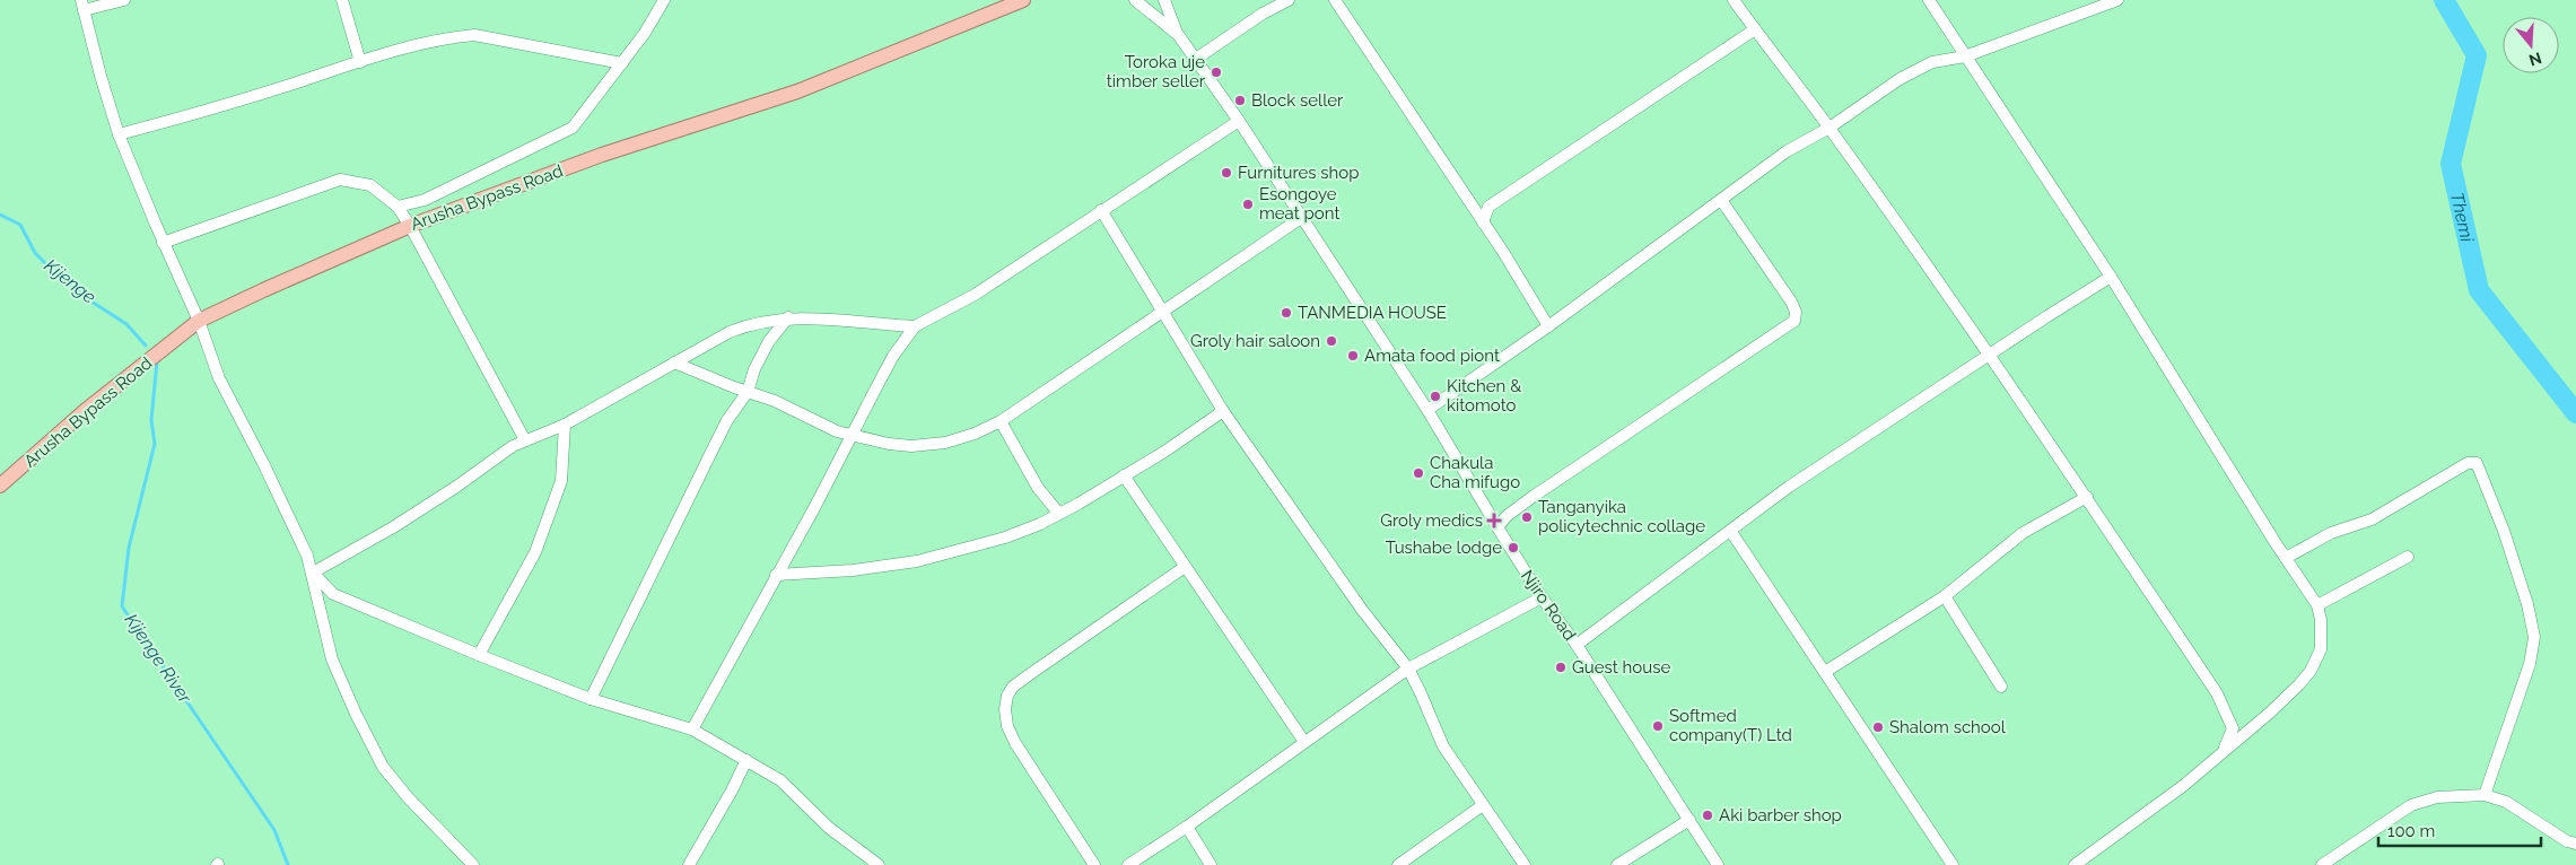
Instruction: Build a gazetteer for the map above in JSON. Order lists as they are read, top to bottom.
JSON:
{
  "streets": {
    "main road": ["Arusha Bypass Road"],
    "street": ["Njiro Road"]
  },
  "water": ["Themi", "Kijenge", "Kijenge River"],
  "places": {
    "other": [
      "Toroka uje timber seller",
      "Block seller",
      "Furnitures shop",
      "Esongoye meat pont",
      "TANMEDIA HOUSE",
      "Groly hair saloon",
      "Amata food piont",
      "Kitchen & kitomoto",
      "Chakula Cha mifugo",
      "Tanganyika policytechnic collage",
      "Tushabe lodge",
      "Guest house",
      "Softmed company(T) Ltd",
      "Shalom school",
      "Aki barber shop"
    ],
    "health": ["Groly medics"]
  },
  "scale_bar": "100 m",
  "north": "bottom"
}
